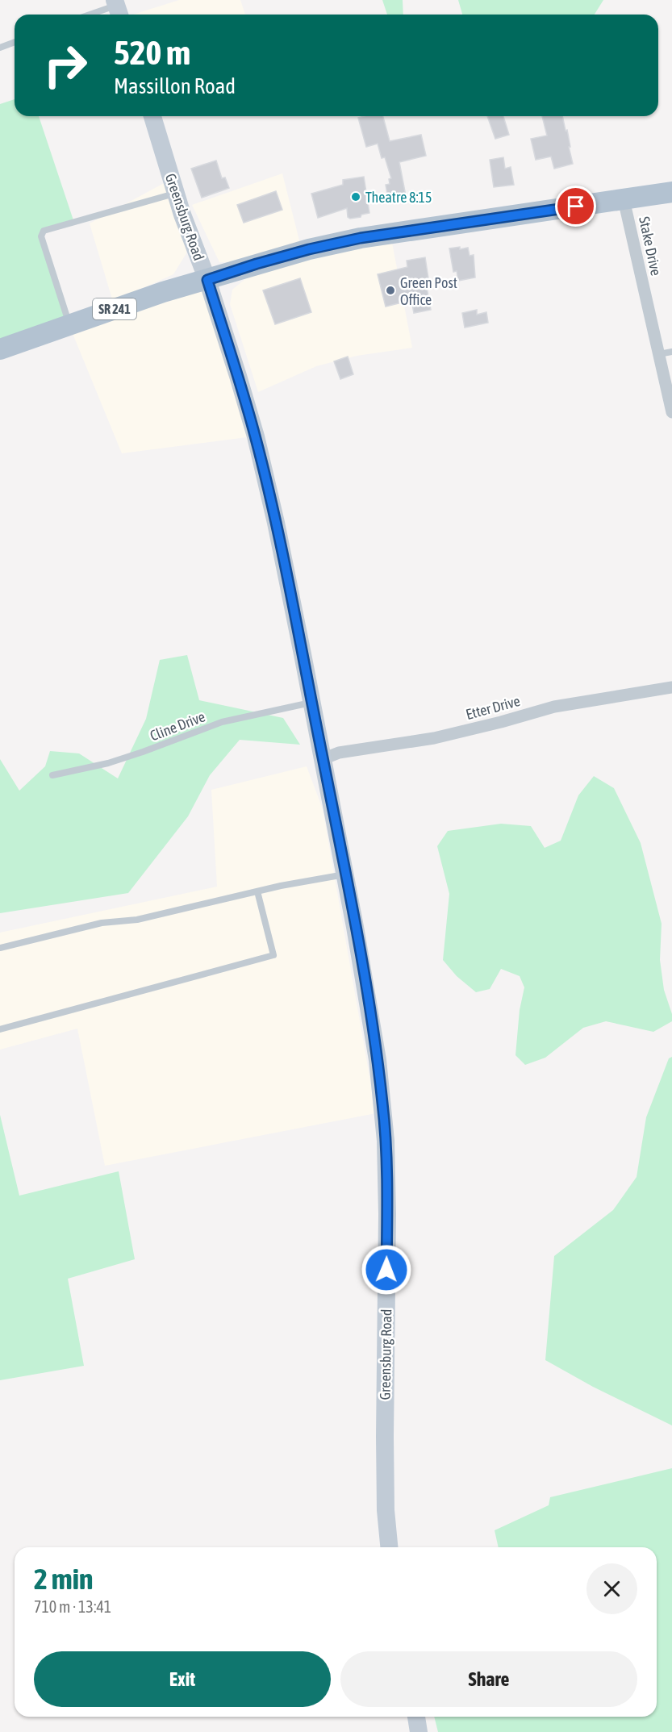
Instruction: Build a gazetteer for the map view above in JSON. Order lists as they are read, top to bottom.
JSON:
{
  "streets": {
    "main road": ["Greensburg Road", "SR 241"],
    "street": ["Stake Drive", "Etter Drive"],
    "lane": ["Cline Drive"]
  },
  "crossings": [
    ["Greensburg Road", "SR 241"],
    ["Greensburg Road", "Etter Drive"],
    ["Greensburg Road", "Cline Drive"],
    ["Stake Drive", "SR 241"]
  ],
  "places": ["Theatre 8:15", "Green Post Office"],
  "page": {
    "turn": ["520 m", "Massillon Road"],
    "heading": ["2 min", "710 m · 13:41"],
    "buttons": ["Exit", "Share"]
  }
}
